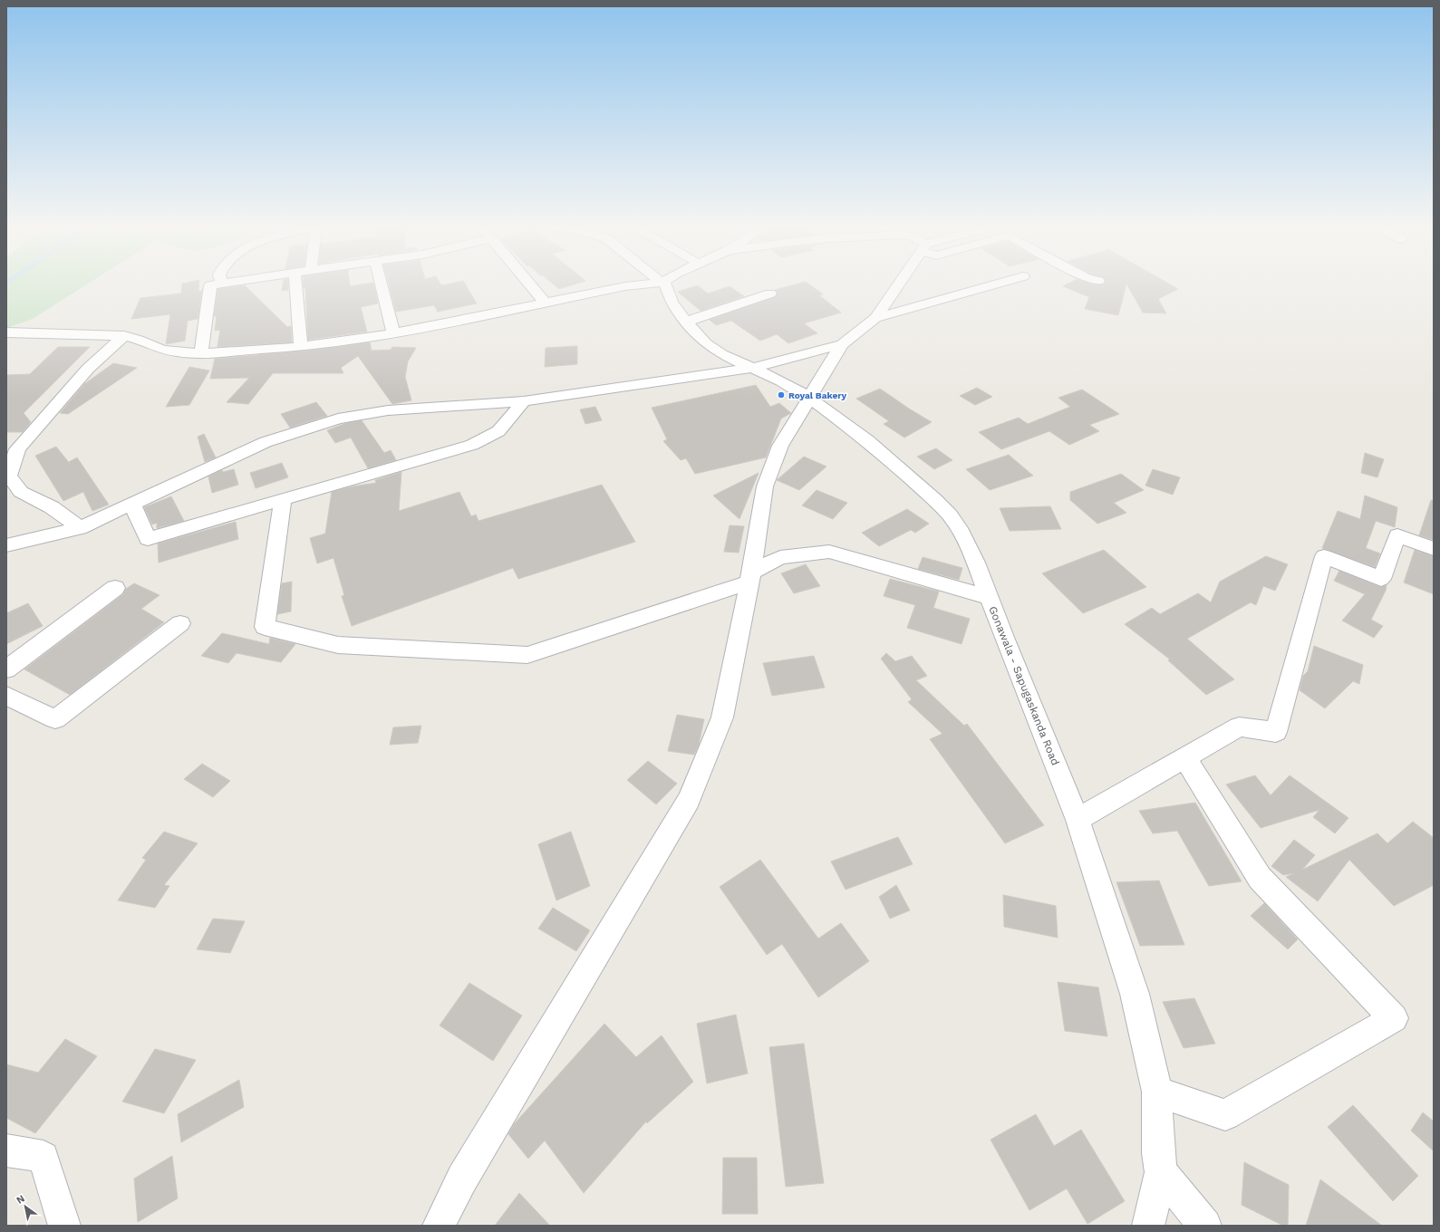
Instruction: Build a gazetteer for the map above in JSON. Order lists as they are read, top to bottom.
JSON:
{
  "streets": {
    "street": ["Gonawala - Sapugaskanda Road"]
  },
  "places": ["Royal Bakery"],
  "north": "top left"
}
